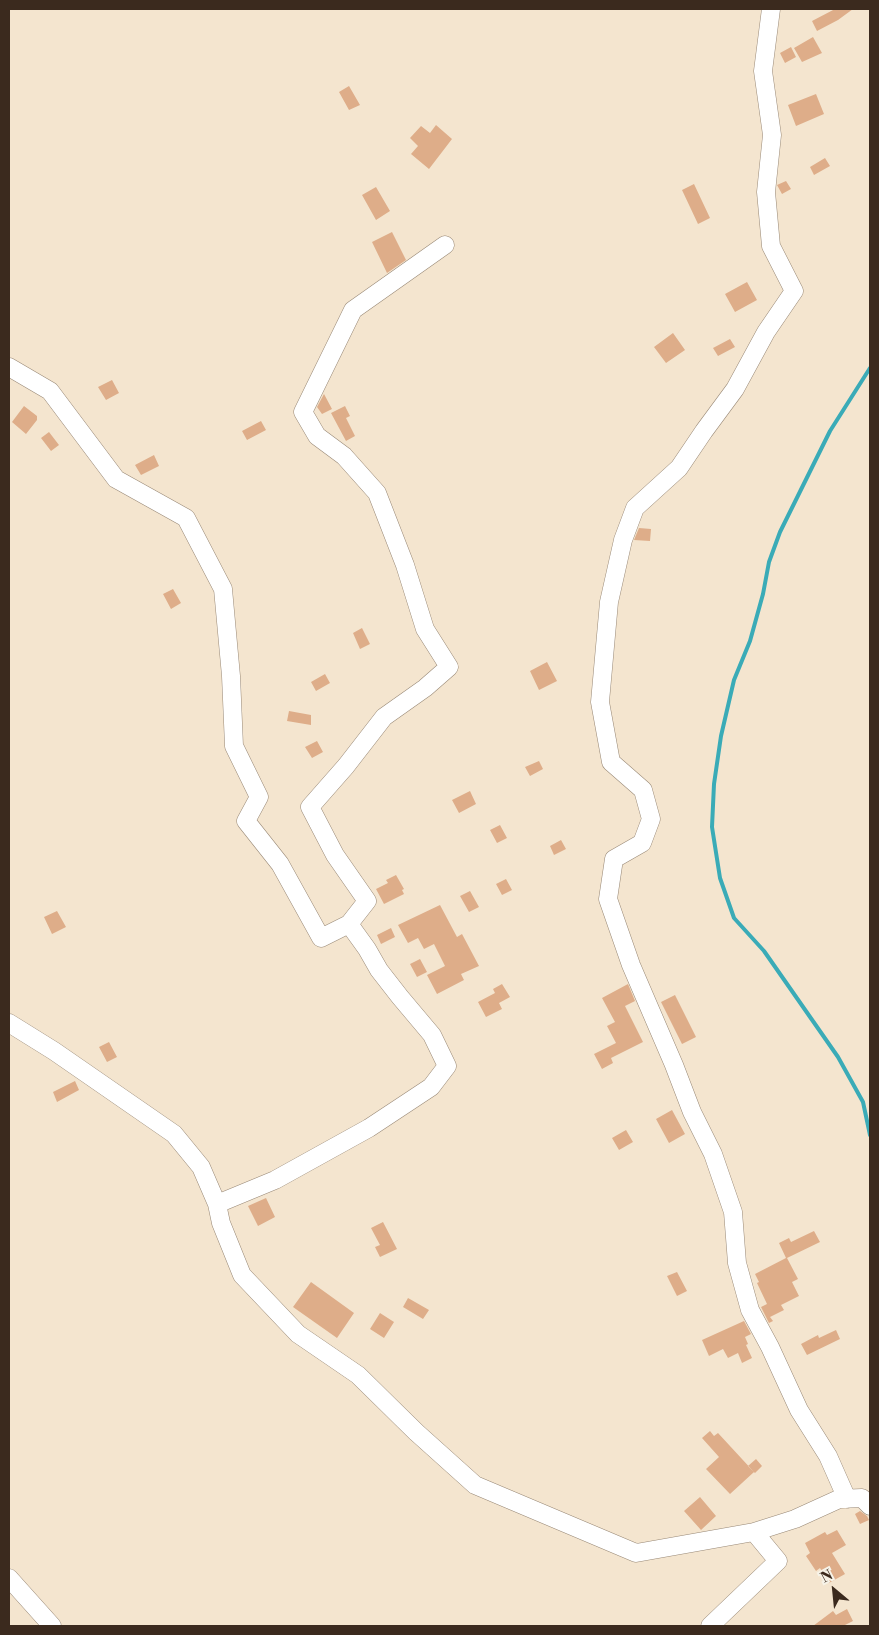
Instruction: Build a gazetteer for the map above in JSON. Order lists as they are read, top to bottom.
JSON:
{
  "north": "top left"
}
